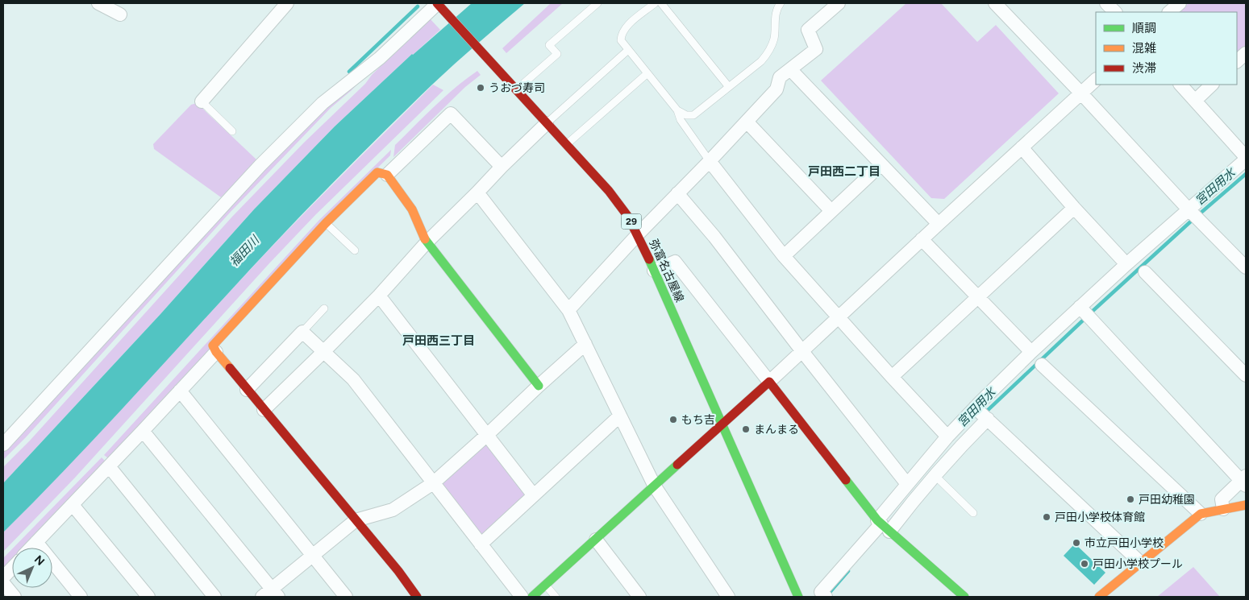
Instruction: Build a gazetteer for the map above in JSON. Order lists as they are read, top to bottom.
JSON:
{
  "streets": {
    "street": ["29", "弥富名古屋線"]
  },
  "districts": ["戸田西二丁目", "戸田西三丁目"],
  "water": ["宮田用水", "福田川"],
  "places": [
    "うおづ寿司",
    "もち吉",
    "まんまる",
    "戸田幼稚園",
    "戸田小学校体育館",
    "市立戸田小学校",
    "戸田小学校プール"
  ],
  "legend": ["順調", "混雑", "渋滞"],
  "north": "top right"
}
